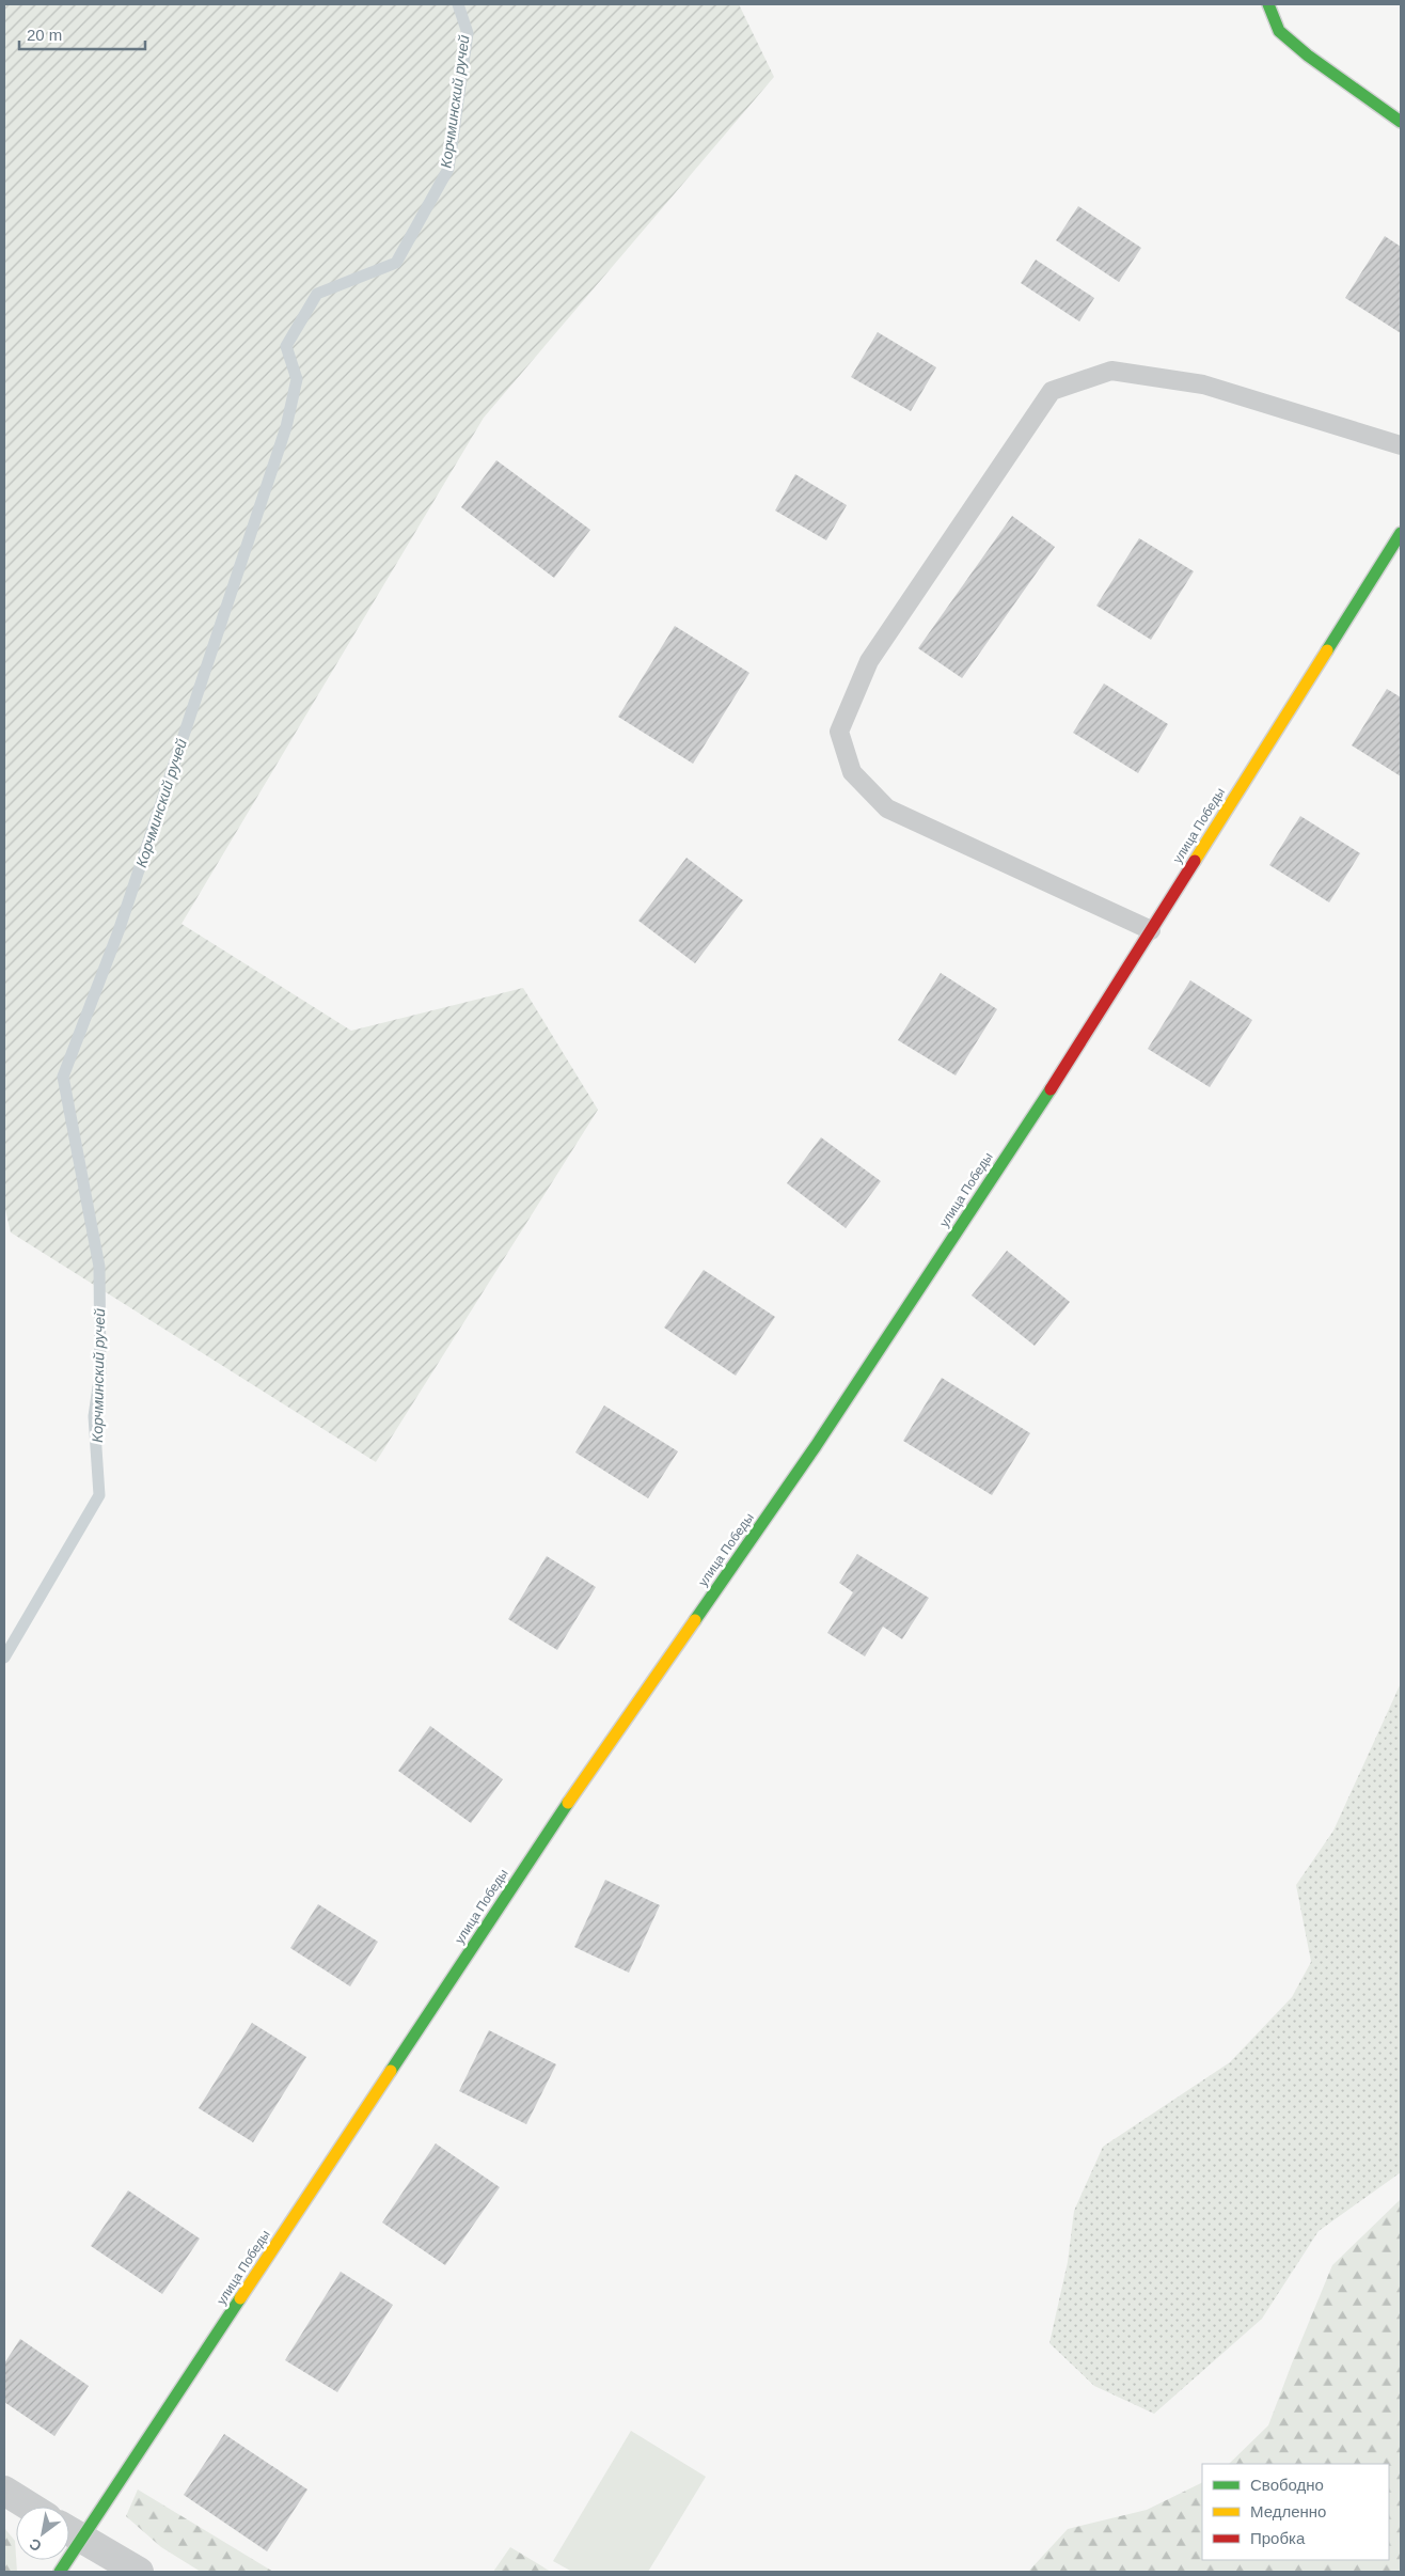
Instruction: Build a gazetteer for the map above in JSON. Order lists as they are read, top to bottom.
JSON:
{
  "streets": {
    "street": ["улица Победы"]
  },
  "water": ["Корчминский ручей"],
  "legend": ["Свободно", "Медленно", "Пробка"],
  "scale_bar": "20 m",
  "north": "bottom left"
}
